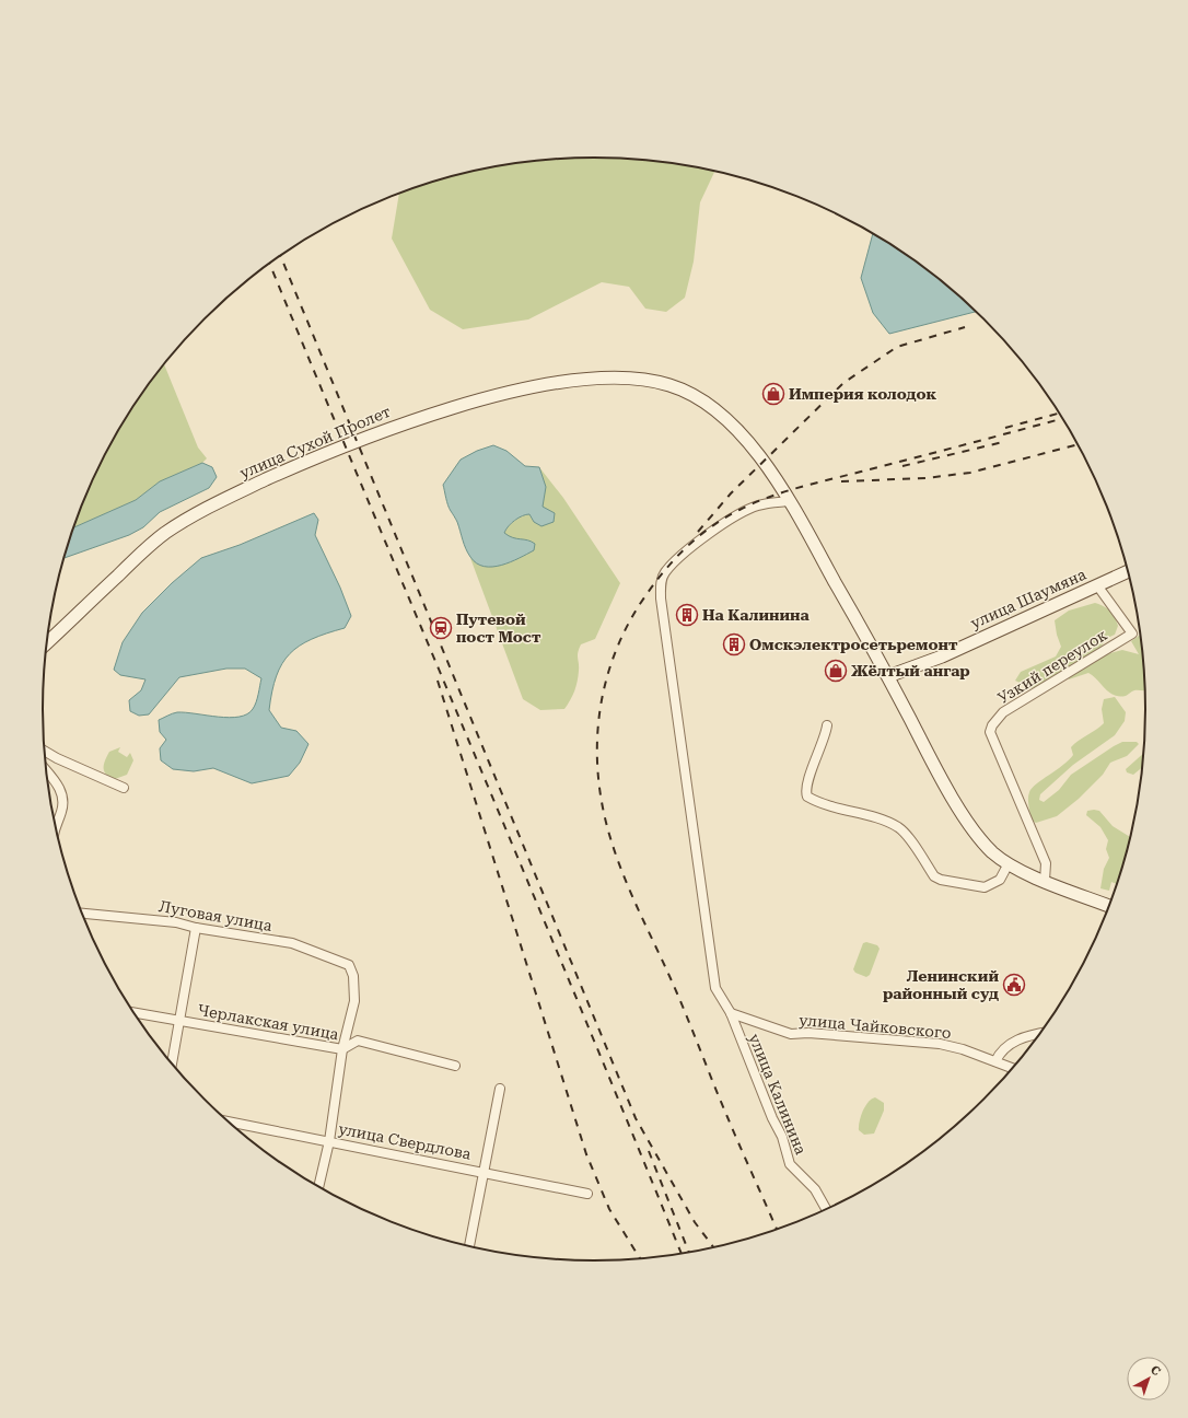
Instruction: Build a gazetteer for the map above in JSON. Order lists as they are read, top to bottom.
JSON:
{
  "streets": {
    "main road": ["улица Сухой Пролет", "улица Шаумяна"],
    "street": [
      "Узкий переулок",
      "Луговая улица",
      "Черлакская улица",
      "улица Чайковского",
      "улица Калинина",
      "улица Свердлова"
    ]
  },
  "crossings": [
    ["улица Сухой Пролет", "улица Шаумяна"],
    ["улица Сухой Пролет", "Узкий переулок"],
    ["улица Сухой Пролет", "улица Калинина"],
    ["улица Шаумяна", "Узкий переулок"],
    ["Луговая улица", "Черлакская улица"],
    ["улица Чайковского", "улица Калинина"]
  ],
  "places": {
    "shop": ["Империя колодок", "Жёлтый ангар"],
    "building": ["На Калинина", "Омскэлектросетьремонт"],
    "station": ["Путевой пост Мост"],
    "public building": ["Ленинский районный суд"]
  },
  "north": "top right"
}
